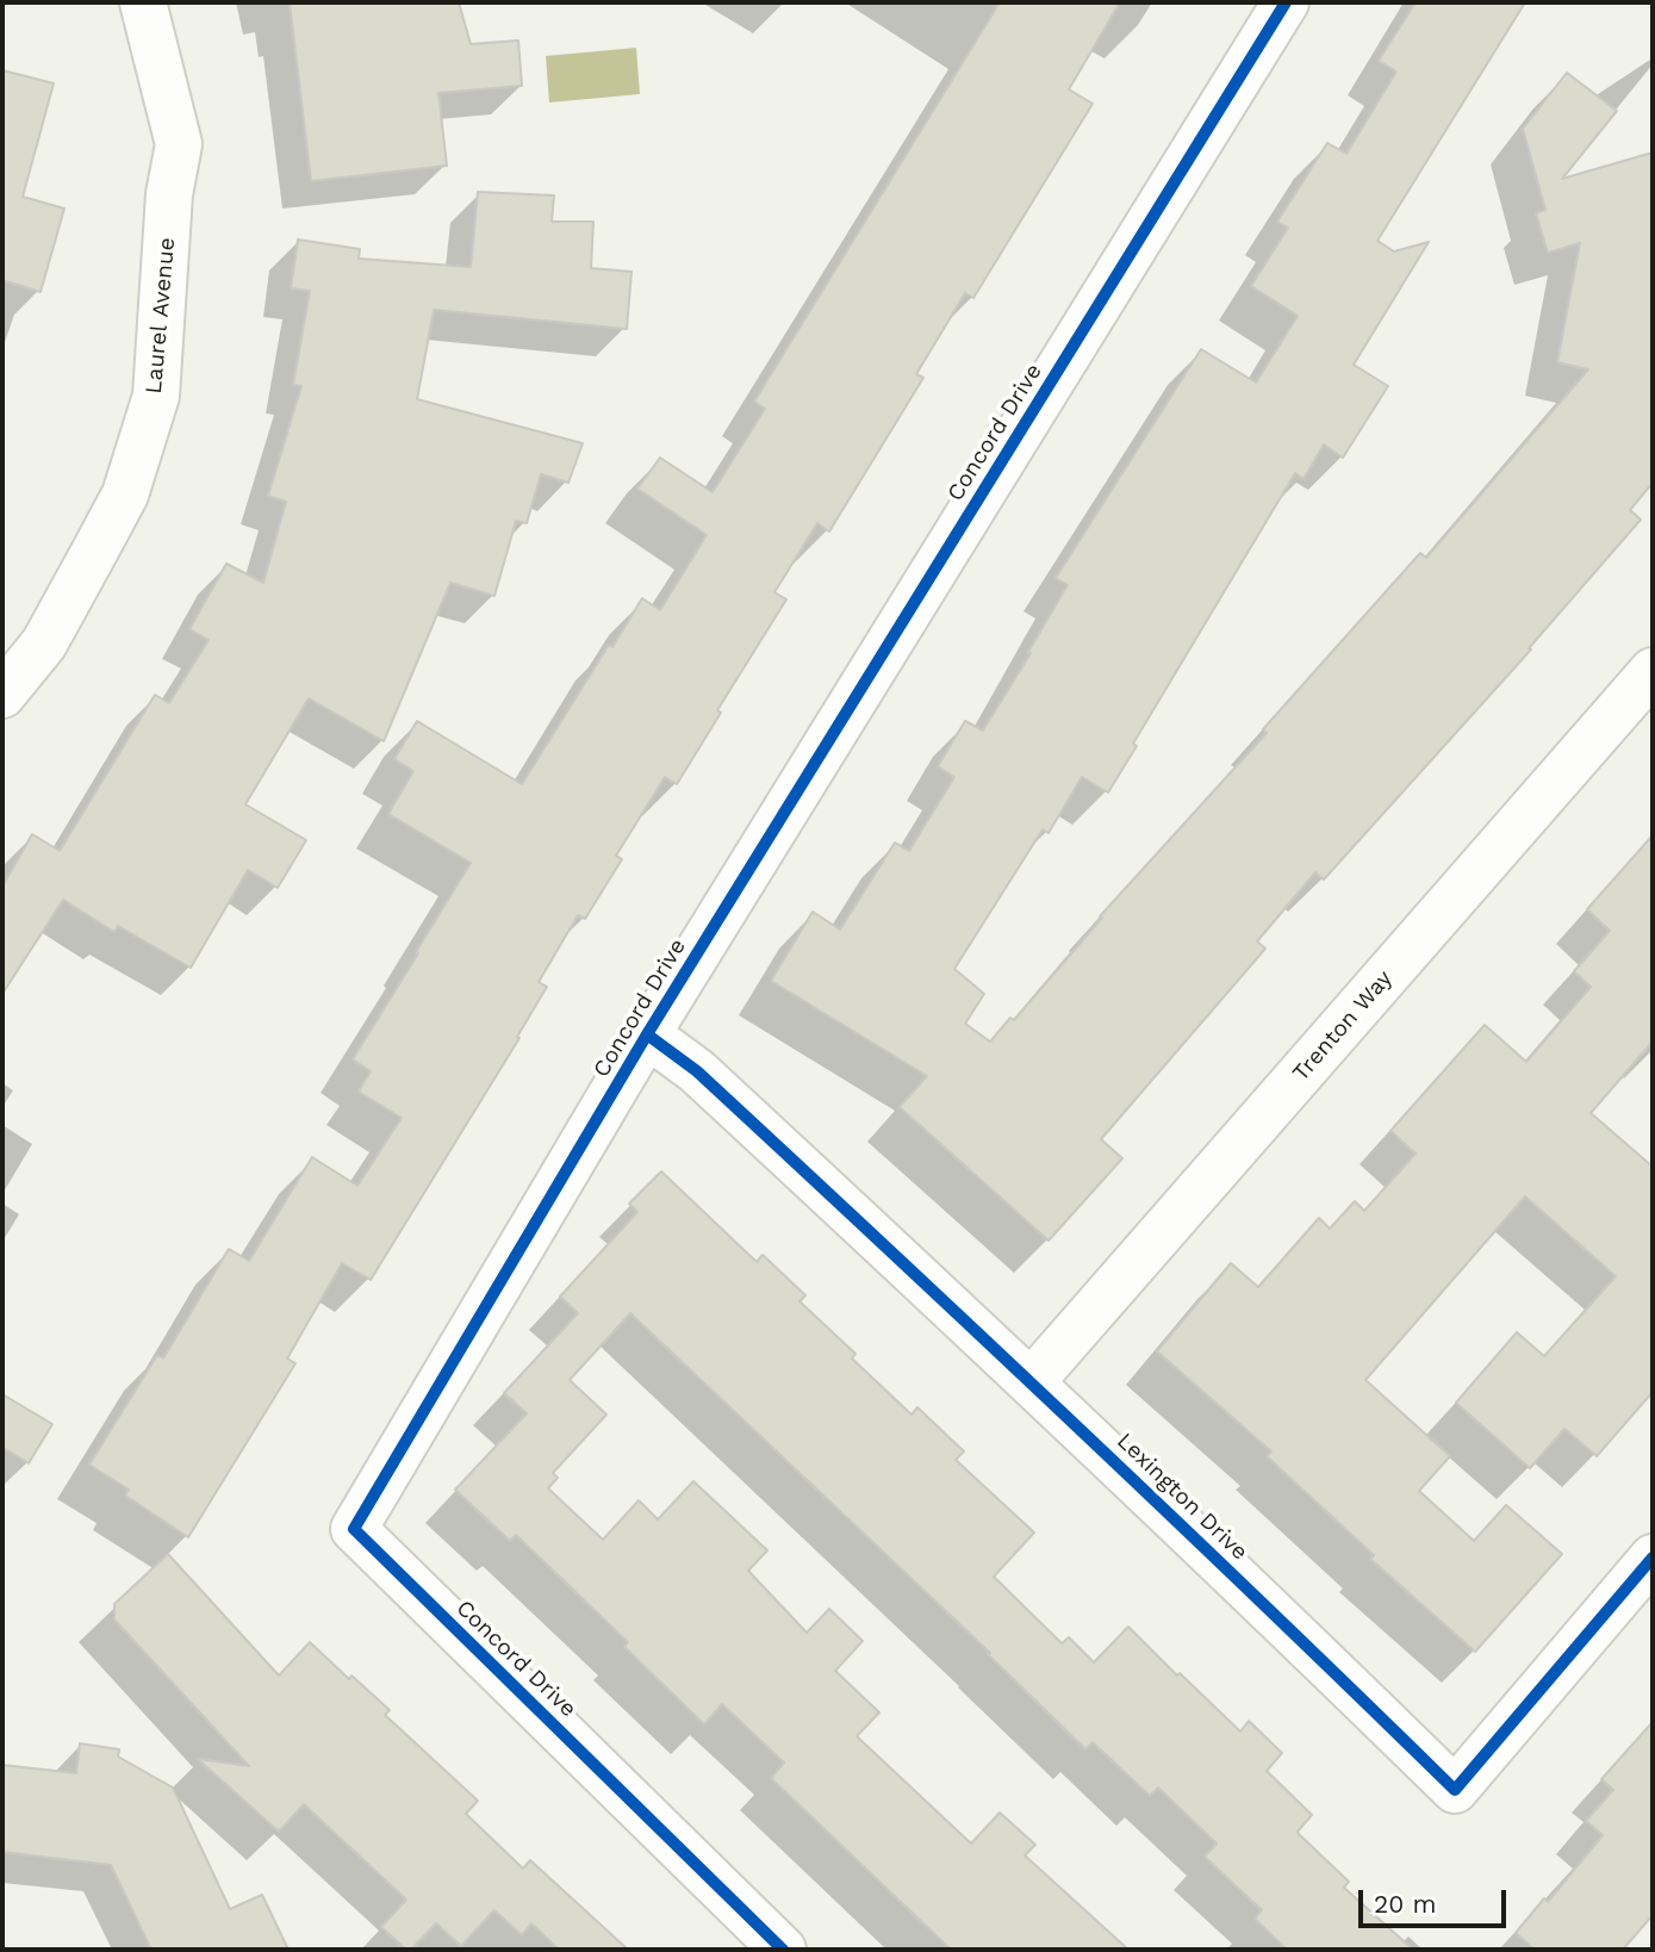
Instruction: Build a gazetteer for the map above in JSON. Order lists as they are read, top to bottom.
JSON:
{
  "streets": {
    "street": [
      "Laurel Avenue",
      "Concord Drive",
      "Trenton Way",
      "Lexington Drive"
    ]
  },
  "crossings": [
    ["Concord Drive", "Lexington Drive"],
    ["Trenton Way", "Lexington Drive"]
  ],
  "scale_bar": "20 m"
}
